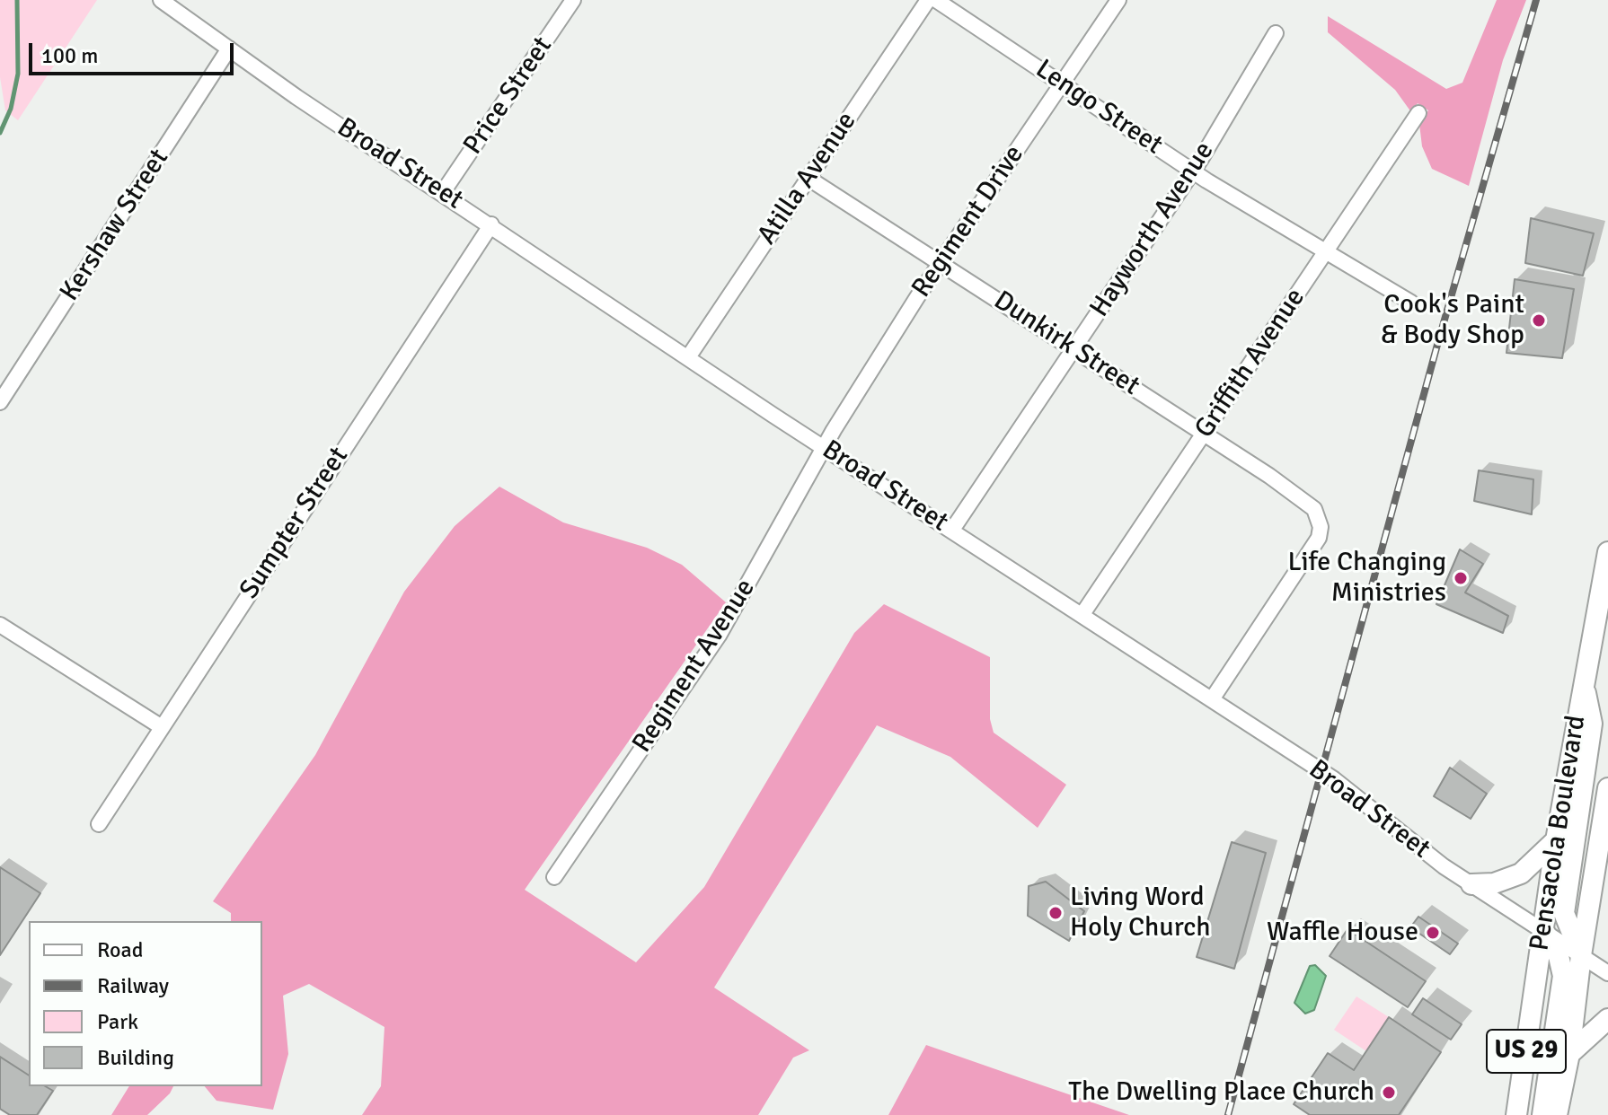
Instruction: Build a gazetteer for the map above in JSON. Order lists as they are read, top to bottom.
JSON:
{
  "streets": {
    "highway": ["Pensacola Boulevard", "US 29"],
    "street": [
      "Price Street",
      "Lengo Street",
      "Broad Street",
      "Atilla Avenue",
      "Regiment Drive",
      "Kershaw Street",
      "Hayworth Avenue",
      "Dunkirk Street",
      "Griffith Avenue",
      "Sumpter Street",
      "Regiment Avenue"
    ]
  },
  "crossings": [
    ["Price Street", "Broad Street"],
    ["Lengo Street", "Regiment Drive"],
    ["Lengo Street", "Hayworth Avenue"],
    ["Lengo Street", "Griffith Avenue"],
    ["Broad Street", "Atilla Avenue"],
    ["Broad Street", "Regiment Drive"],
    ["Broad Street", "Kershaw Street"],
    ["Broad Street", "Hayworth Avenue"],
    ["Broad Street", "Dunkirk Street"],
    ["Broad Street", "Griffith Avenue"],
    ["Broad Street", "Sumpter Street"],
    ["Broad Street", "Regiment Avenue"],
    ["Broad Street", "Pensacola Boulevard"],
    ["Atilla Avenue", "Dunkirk Street"],
    ["Regiment Drive", "Dunkirk Street"],
    ["Regiment Drive", "Regiment Avenue"],
    ["Hayworth Avenue", "Dunkirk Street"],
    ["Dunkirk Street", "Griffith Avenue"]
  ],
  "places": [
    "Cook's Paint & Body Shop",
    "Life Changing Ministries",
    "Living Word Holy Church",
    "Waffle House",
    "The Dwelling Place Church"
  ],
  "legend": [
    "Road",
    "Railway",
    "Park",
    "Building"
  ],
  "scale_bar": "100 m"
}
